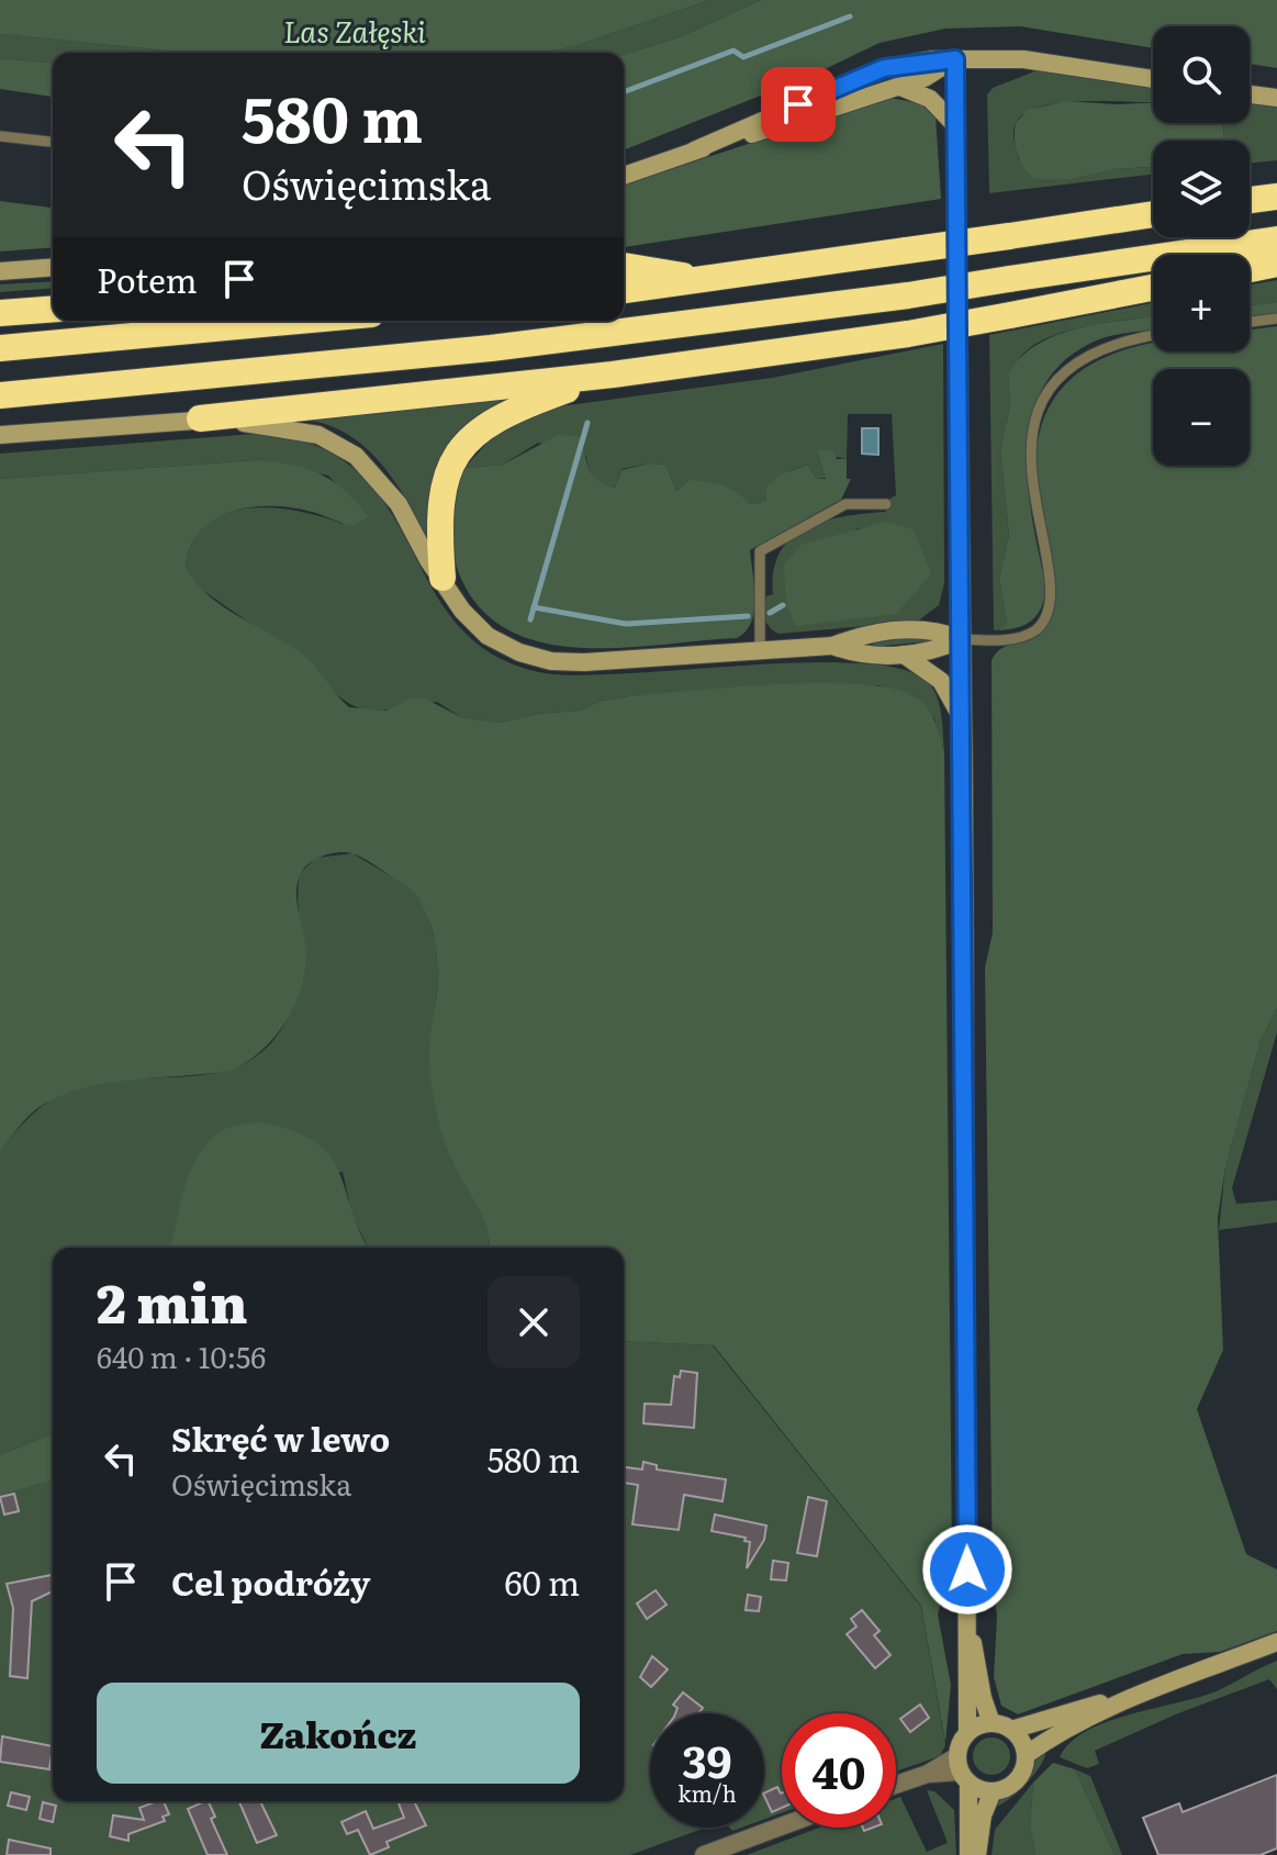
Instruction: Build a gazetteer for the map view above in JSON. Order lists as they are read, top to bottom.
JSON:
{
  "parks": ["Las Załęski"],
  "page": {
    "map_buttons": ["+", "−"],
    "turn": ["580 m", "Oświęcimska"],
    "then": "Potem",
    "heading": ["2 min", "640 m · 10:56"],
    "list": [
      {
        "name": "Skręć w lewo",
        "note": "Oświęcimska",
        "value": "580 m"
      },
      {
        "name": "Cel podróży",
        "value": "60 m"
      }
    ],
    "buttons": "Zakończ",
    "speed": "39 km/h",
    "limit": "40"
  }
}
